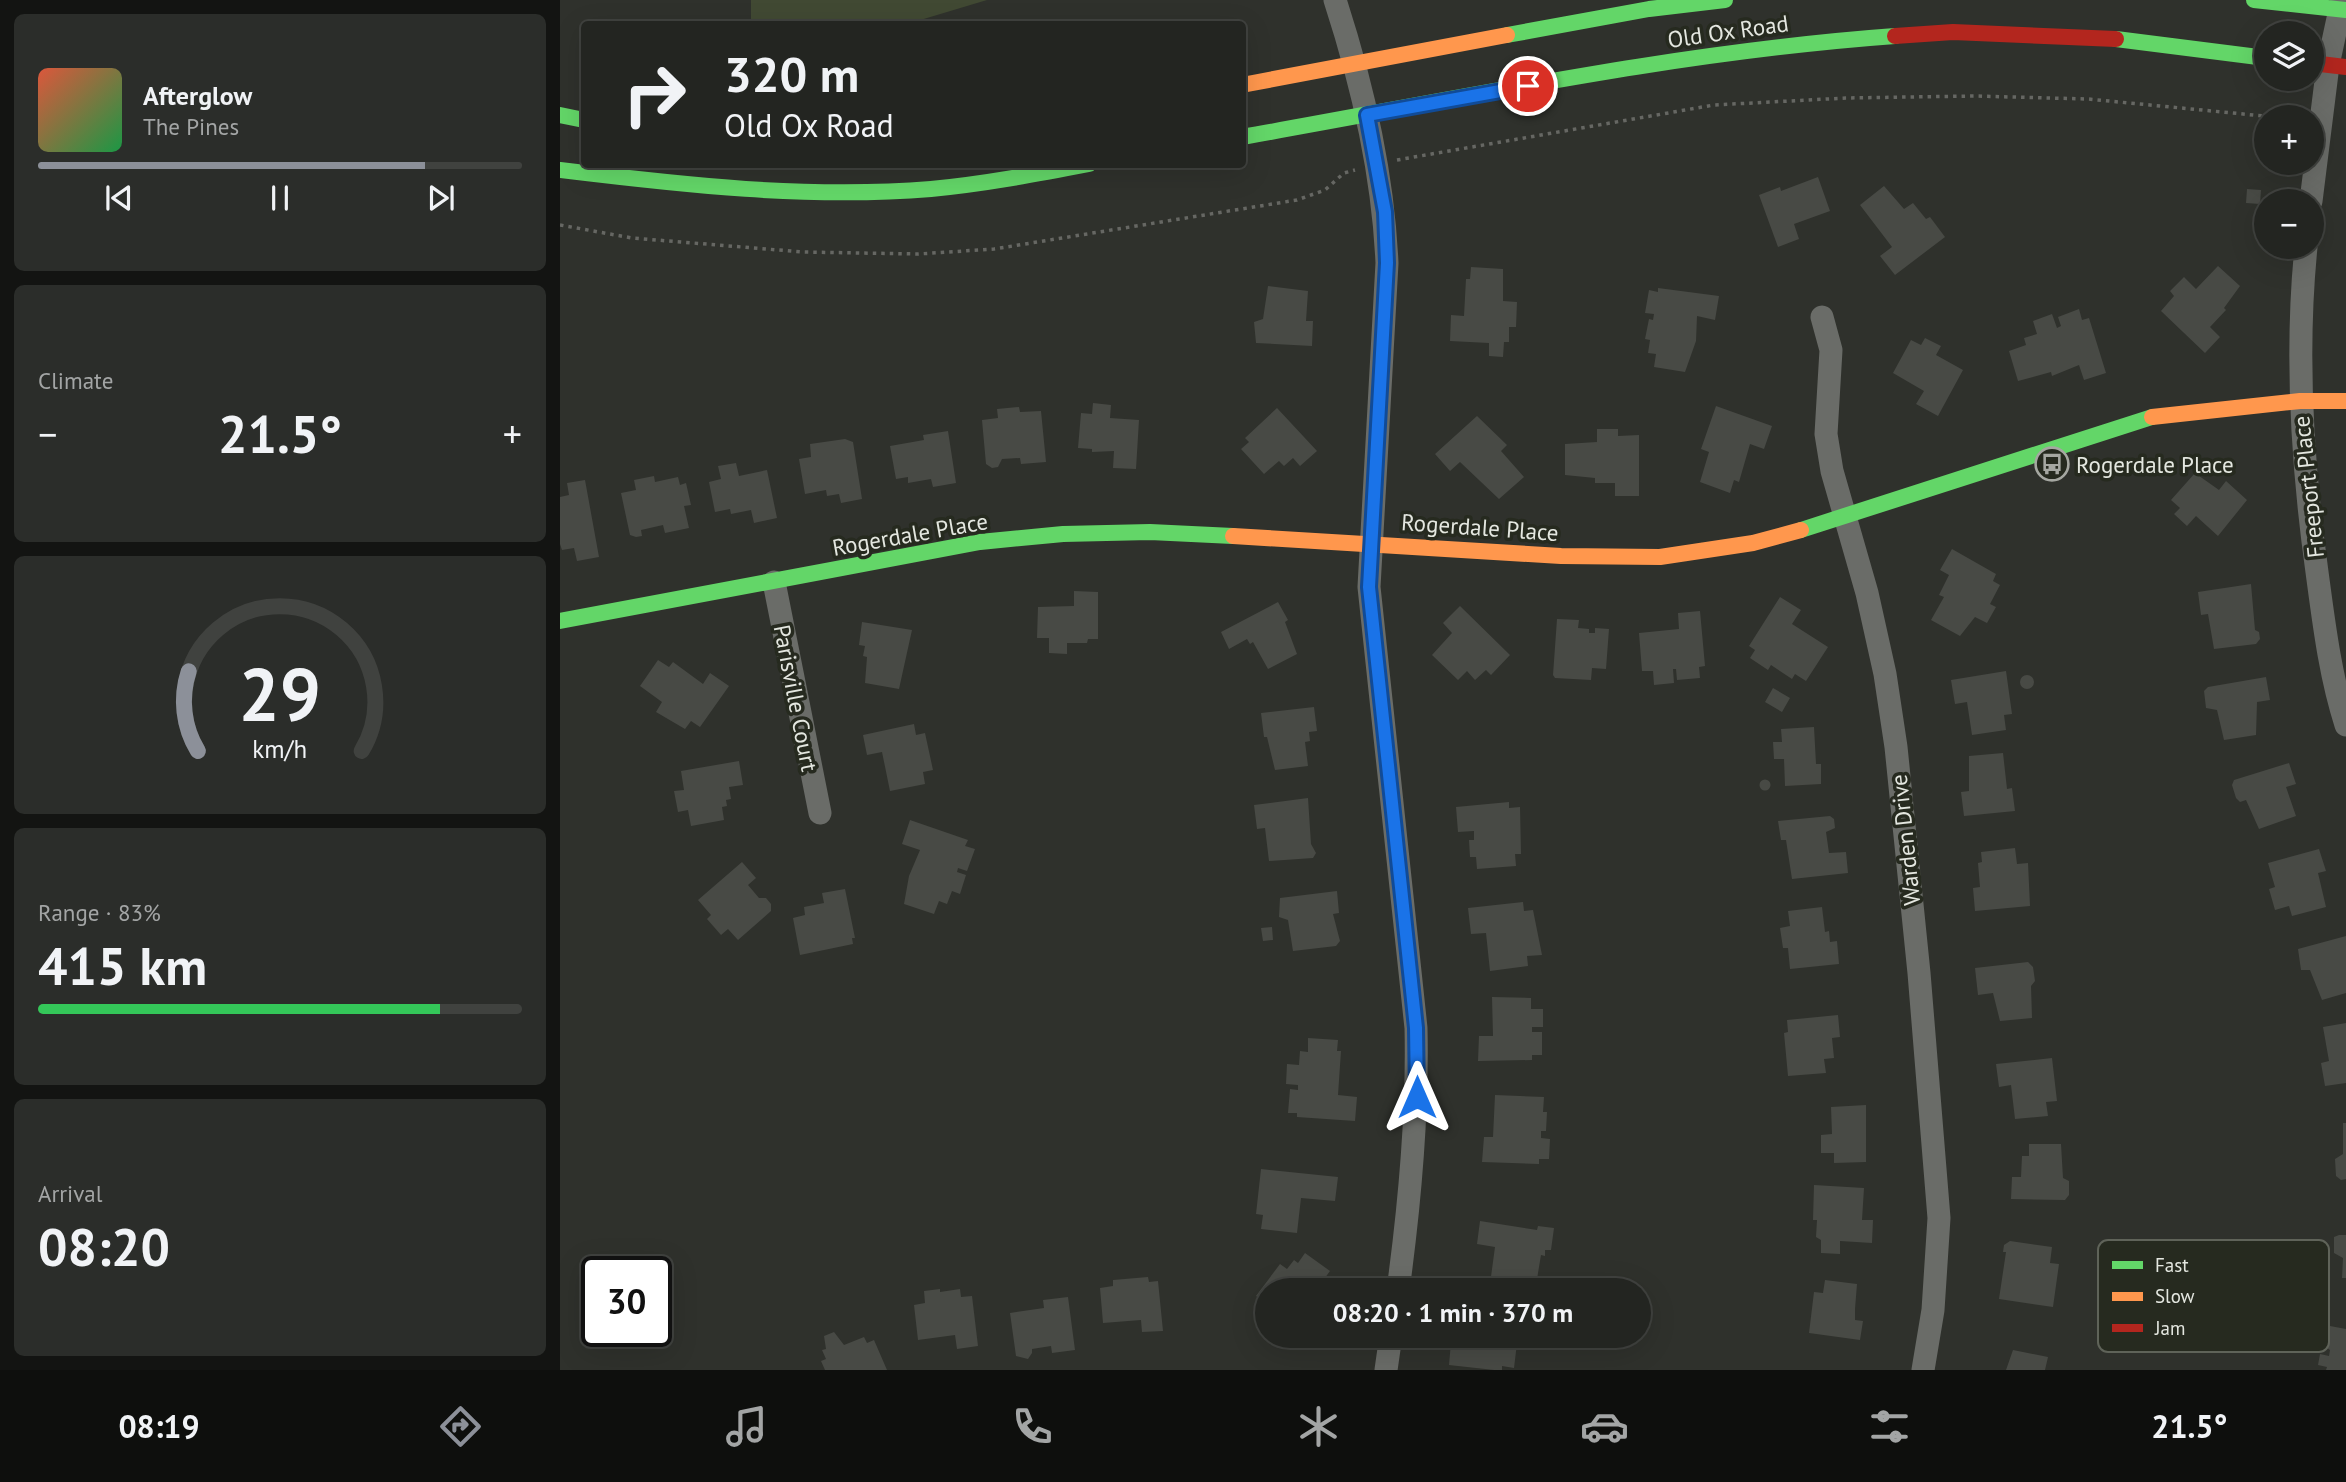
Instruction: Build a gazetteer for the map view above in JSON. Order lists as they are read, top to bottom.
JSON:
{
  "streets": {
    "main road": ["Old Ox Road", "Rogerdale Place"],
    "street": ["Freeport Place", "Parisville Court", "Warden Drive"]
  },
  "crossings": [
    ["Freeport Place", "Rogerdale Place"],
    ["Rogerdale Place", "Parisville Court"],
    ["Rogerdale Place", "Warden Drive"]
  ],
  "places": {
    "bus stop": ["Rogerdale Place"]
  },
  "legend": ["Fast", "Slow", "Jam"],
  "page": {
    "map_buttons": ["+", "−"],
    "turn": ["320 m", "Old Ox Road"],
    "song": ["Afterglow", "The Pines"],
    "tile": [
      "Climate",
      ["Range · 83%", "415 km"],
      ["Arrival", "08:20"]
    ],
    "heat": ["−", "21.5°", "+"],
    "limit": "30",
    "trip": "08:20 · 1 min · 370 m",
    "tabs": ["08:19", "21.5°"],
    "gauge": ["29", "km/h"]
  }
}
